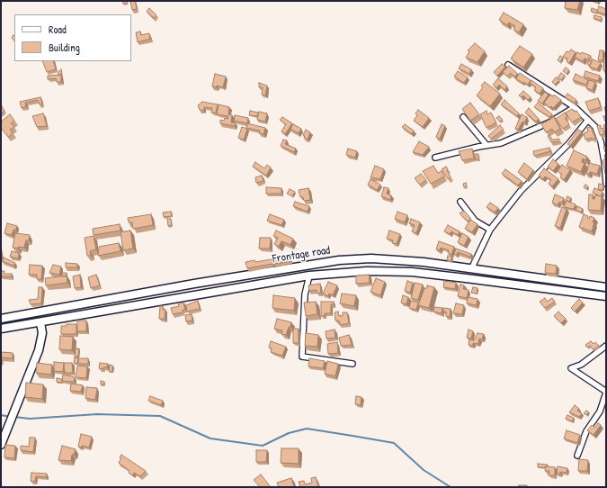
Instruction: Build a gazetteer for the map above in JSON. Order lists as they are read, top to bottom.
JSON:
{
  "streets": {
    "main road": ["Frontage road"]
  },
  "legend": ["Road", "Building"]
}
